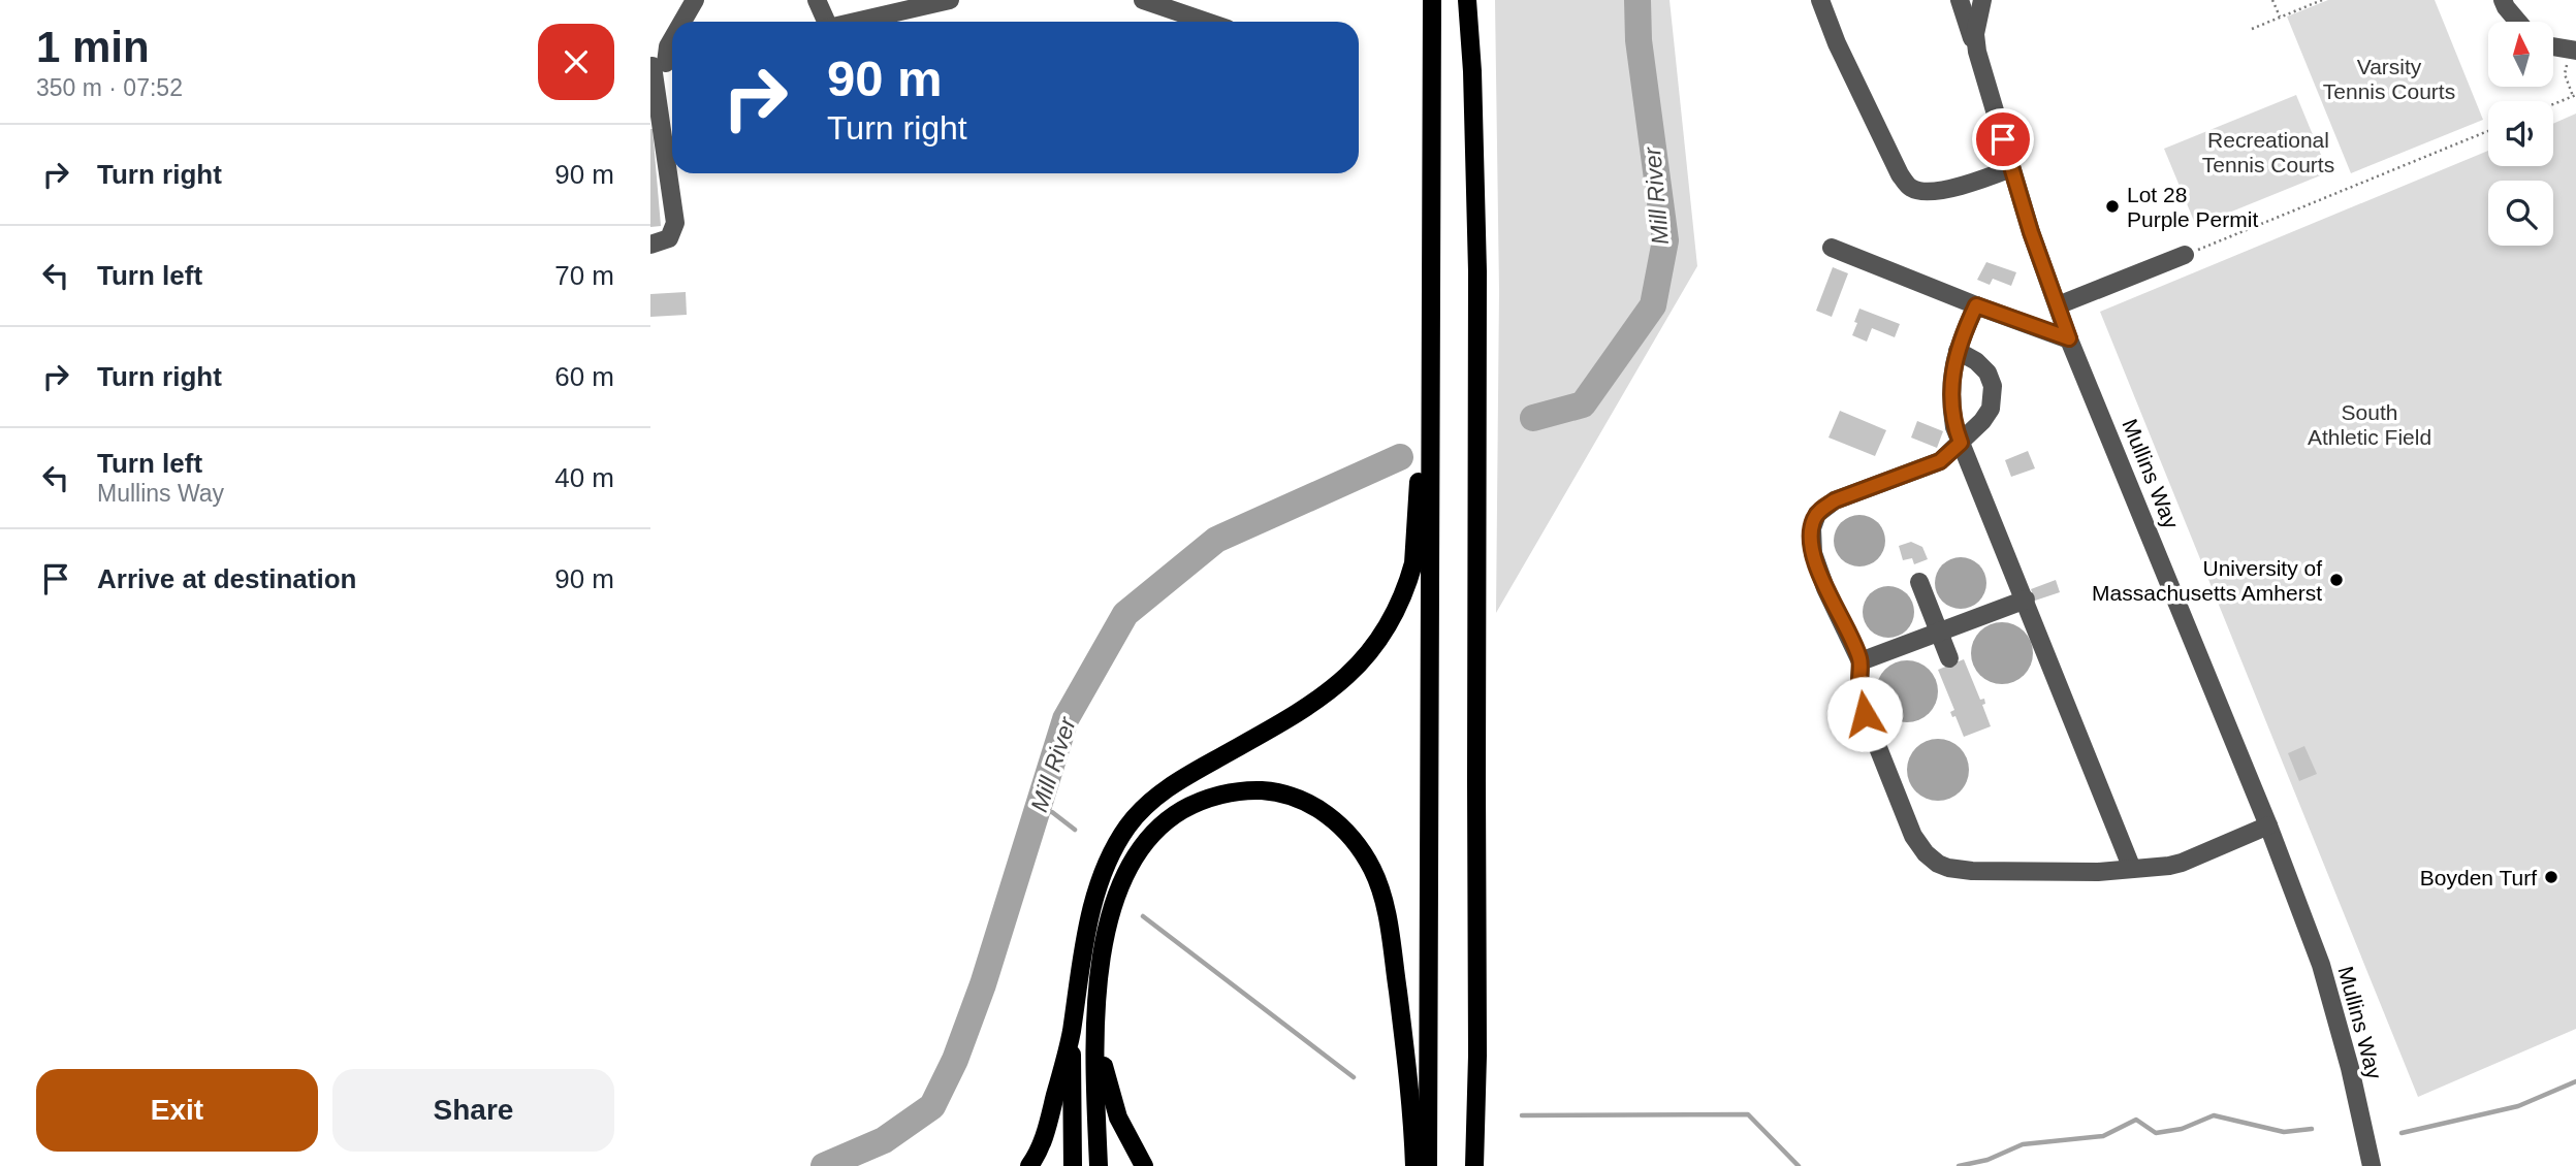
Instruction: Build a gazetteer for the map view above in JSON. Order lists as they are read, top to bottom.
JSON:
{
  "streets": {
    "street": ["Mullins Way"]
  },
  "water": ["Mill River"],
  "parks": ["Varsity Tennis Courts", "Recreational Tennis Courts", "South Athletic Field"],
  "places": ["Lot 28 Purple Permit", "University of Massachusetts Amherst", "Boyden Turf"],
  "north": "top",
  "page": {
    "heading": ["1 min", "350 m · 07:52"],
    "turn": ["90 m", "Turn right"],
    "list": [
      {
        "name": "Turn right",
        "value": "90 m"
      },
      {
        "name": "Turn left",
        "value": "70 m"
      },
      {
        "name": "Turn right",
        "value": "60 m"
      },
      {
        "name": "Turn left",
        "note": "Mullins Way",
        "value": "40 m"
      },
      {
        "name": "Arrive at destination",
        "value": "90 m"
      }
    ],
    "buttons": ["Exit", "Share"]
  }
}
